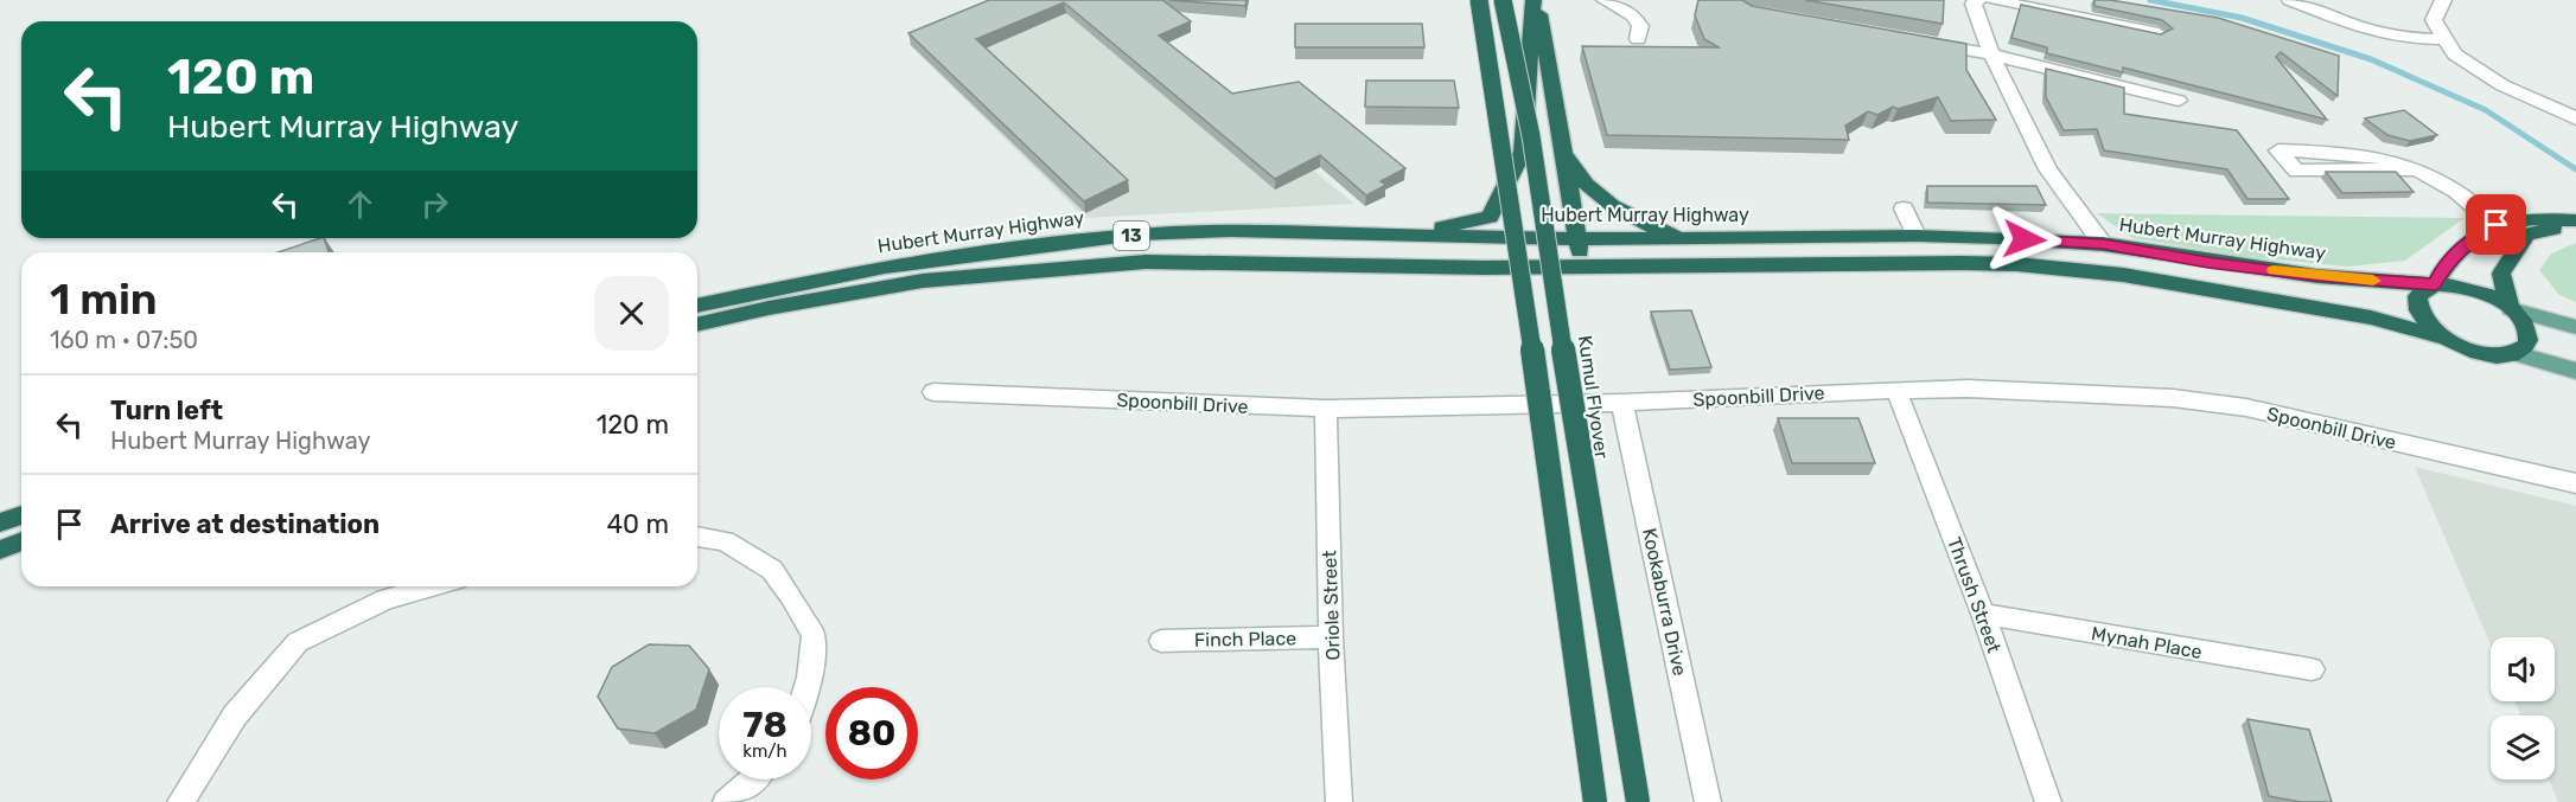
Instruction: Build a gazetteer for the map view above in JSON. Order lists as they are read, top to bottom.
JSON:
{
  "streets": {
    "highway": ["Hubert Murray Highway", "13", "Kumul Flyover"],
    "street": [
      "Spoonbill Drive",
      "Thrush Street",
      "Kookaburra Drive",
      "Oriole Street",
      "Finch Place",
      "Mynah Place"
    ]
  },
  "crossings": [
    ["Spoonbill Drive", "Thrush Street"],
    ["Spoonbill Drive", "Kookaburra Drive"],
    ["Spoonbill Drive", "Oriole Street"],
    ["Thrush Street", "Mynah Place"],
    ["Oriole Street", "Finch Place"]
  ],
  "page": {
    "turn": ["120 m", "Hubert Murray Highway"],
    "heading": ["1 min", "160 m · 07:50"],
    "list": [
      {
        "name": "Turn left",
        "note": "Hubert Murray Highway",
        "value": "120 m"
      },
      {
        "name": "Arrive at destination",
        "value": "40 m"
      }
    ],
    "speed": "78 km/h",
    "limit": "80"
  }
}
